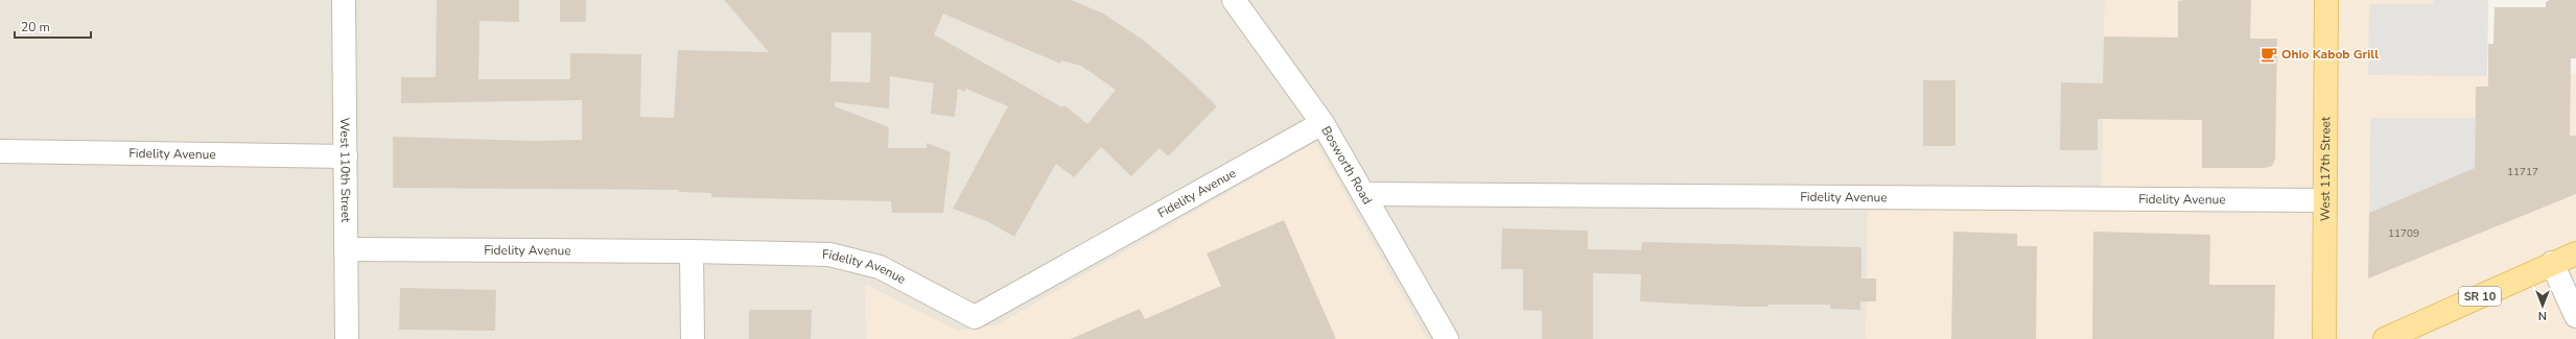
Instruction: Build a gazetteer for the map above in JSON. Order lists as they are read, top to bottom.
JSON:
{
  "streets": {
    "main road": ["West 117th Street", "SR 10"],
    "street": ["Fidelity Avenue", "Bosworth Road", "West 110th Street"]
  },
  "crossings": [
    ["Fidelity Avenue", "Bosworth Road"],
    ["Fidelity Avenue", "West 110th Street"],
    ["Fidelity Avenue", "West 117th Street"]
  ],
  "places": {
    "cafe": ["Ohio Kabob Grill"]
  },
  "house_numbers": ["11717", "11709"],
  "scale_bar": "20 m",
  "north": "bottom"
}
